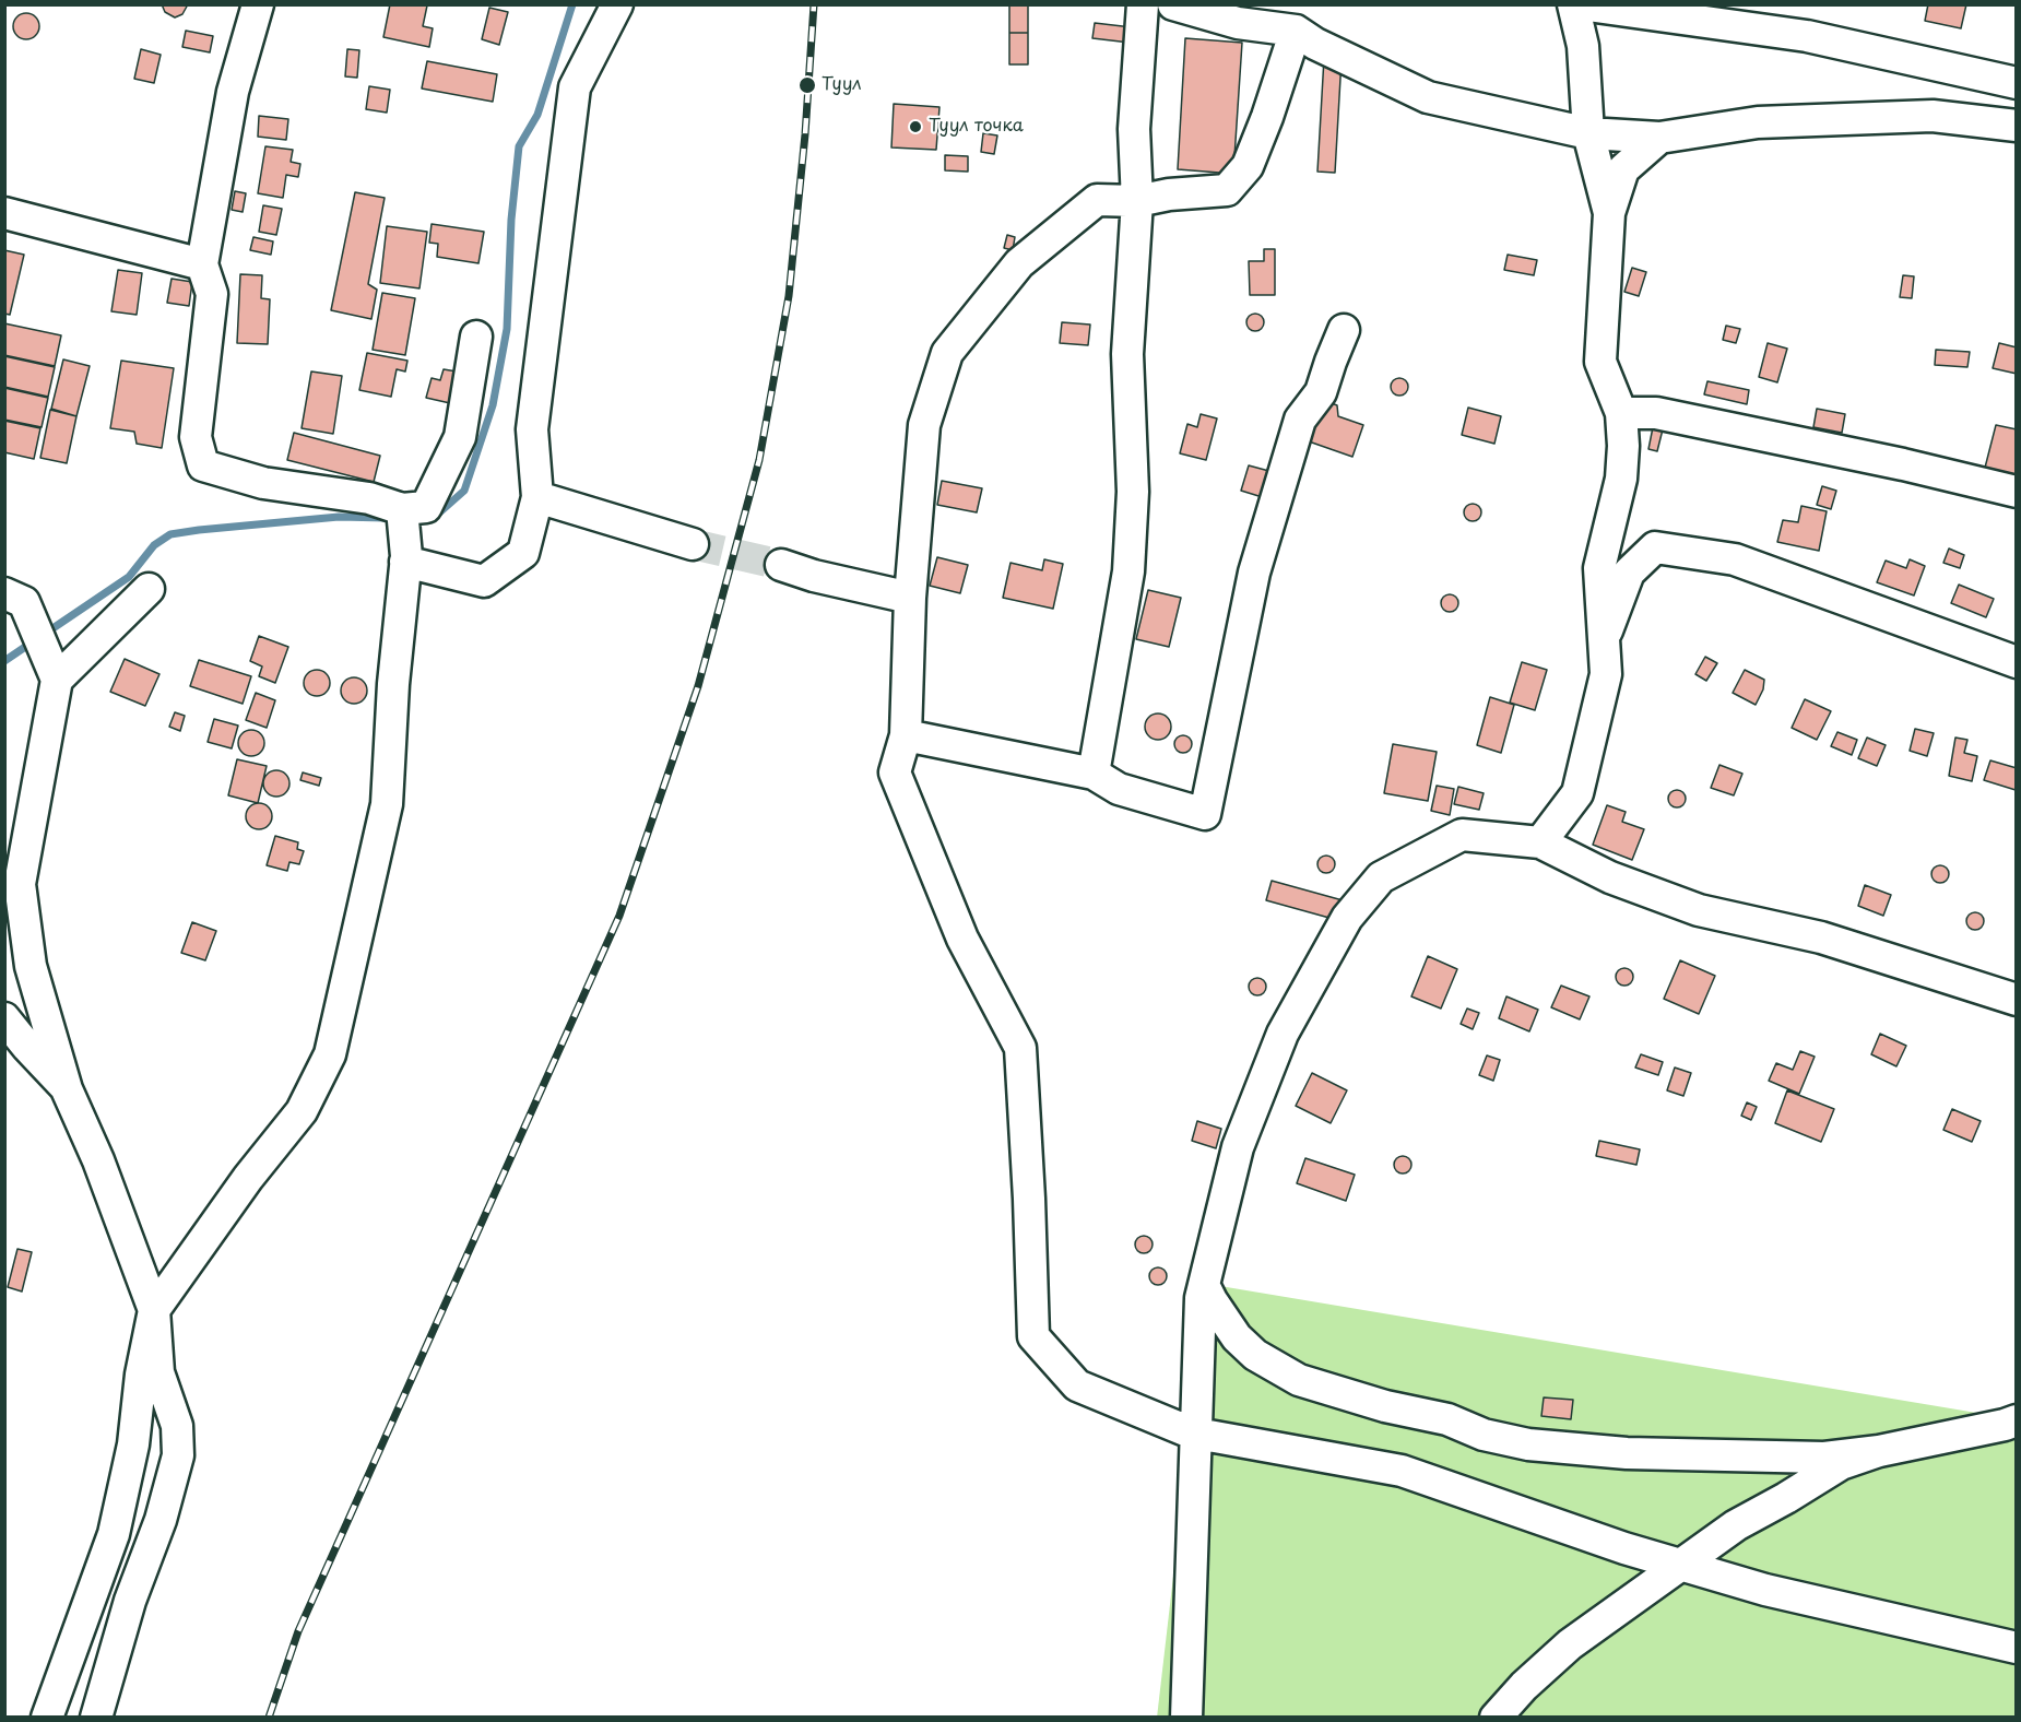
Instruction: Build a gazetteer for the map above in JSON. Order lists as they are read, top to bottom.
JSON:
{
  "places": ["Туул", "Туул точка"]
}
